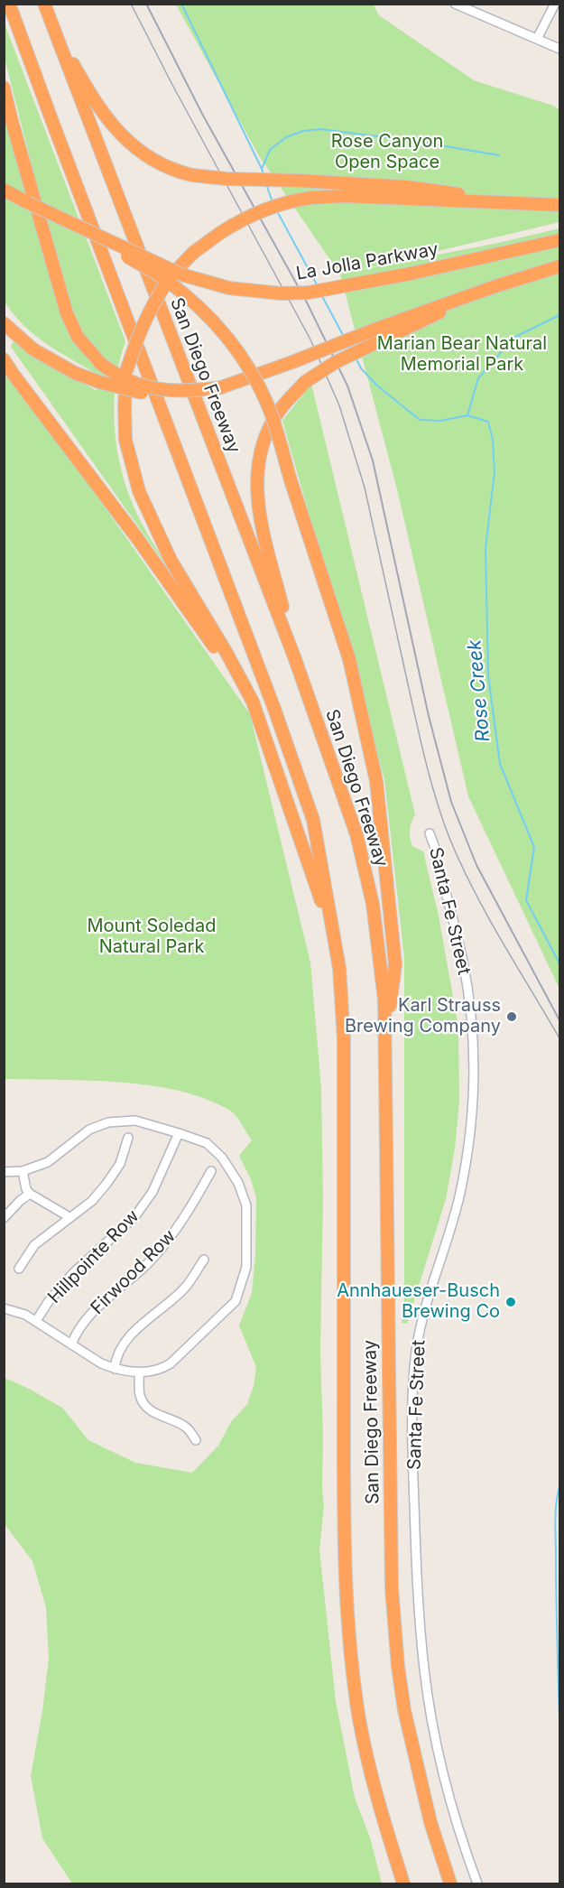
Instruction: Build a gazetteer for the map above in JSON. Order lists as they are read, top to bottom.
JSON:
{
  "streets": {
    "highway": ["La Jolla Parkway", "San Diego Freeway"],
    "street": ["Santa Fe Street", "Hillpointe Row", "Firwood Row"]
  },
  "water": ["Rose Creek"],
  "parks": ["Rose Canyon Open Space", "Marian Bear Natural Memorial Park", "Mount Soledad Natural Park"],
  "places": ["Karl Strauss Brewing Company", "Annhaueser-Busch Brewing Co"]
}
